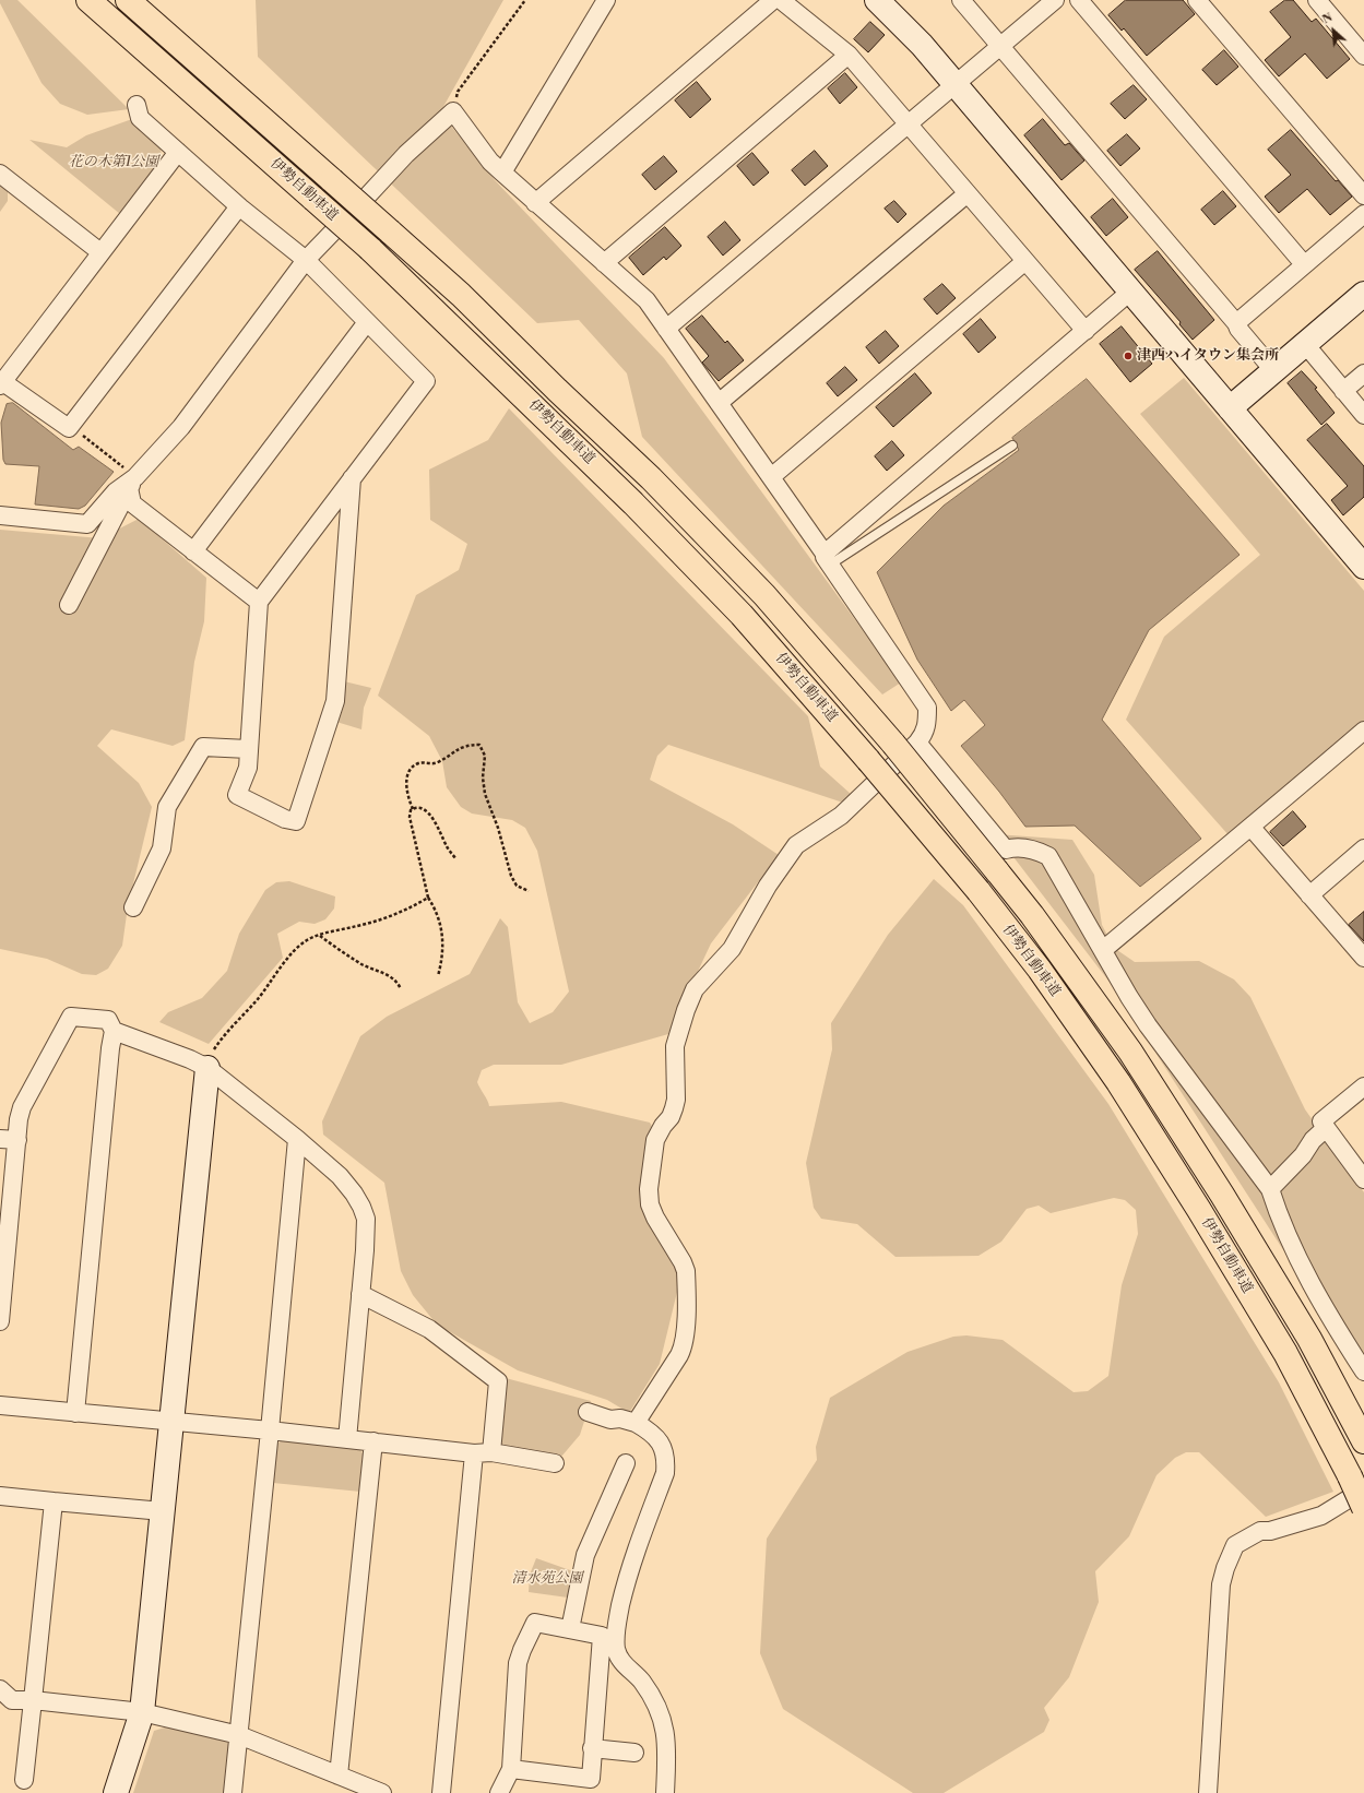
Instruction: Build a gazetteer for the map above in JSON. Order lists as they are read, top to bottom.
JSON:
{
  "streets": {
    "highway": ["伊勢自動車道"]
  },
  "parks": ["花の木第1公園", "清水苑公園"],
  "places": ["津西ハイタウン集会所"],
  "north": "top left"
}
